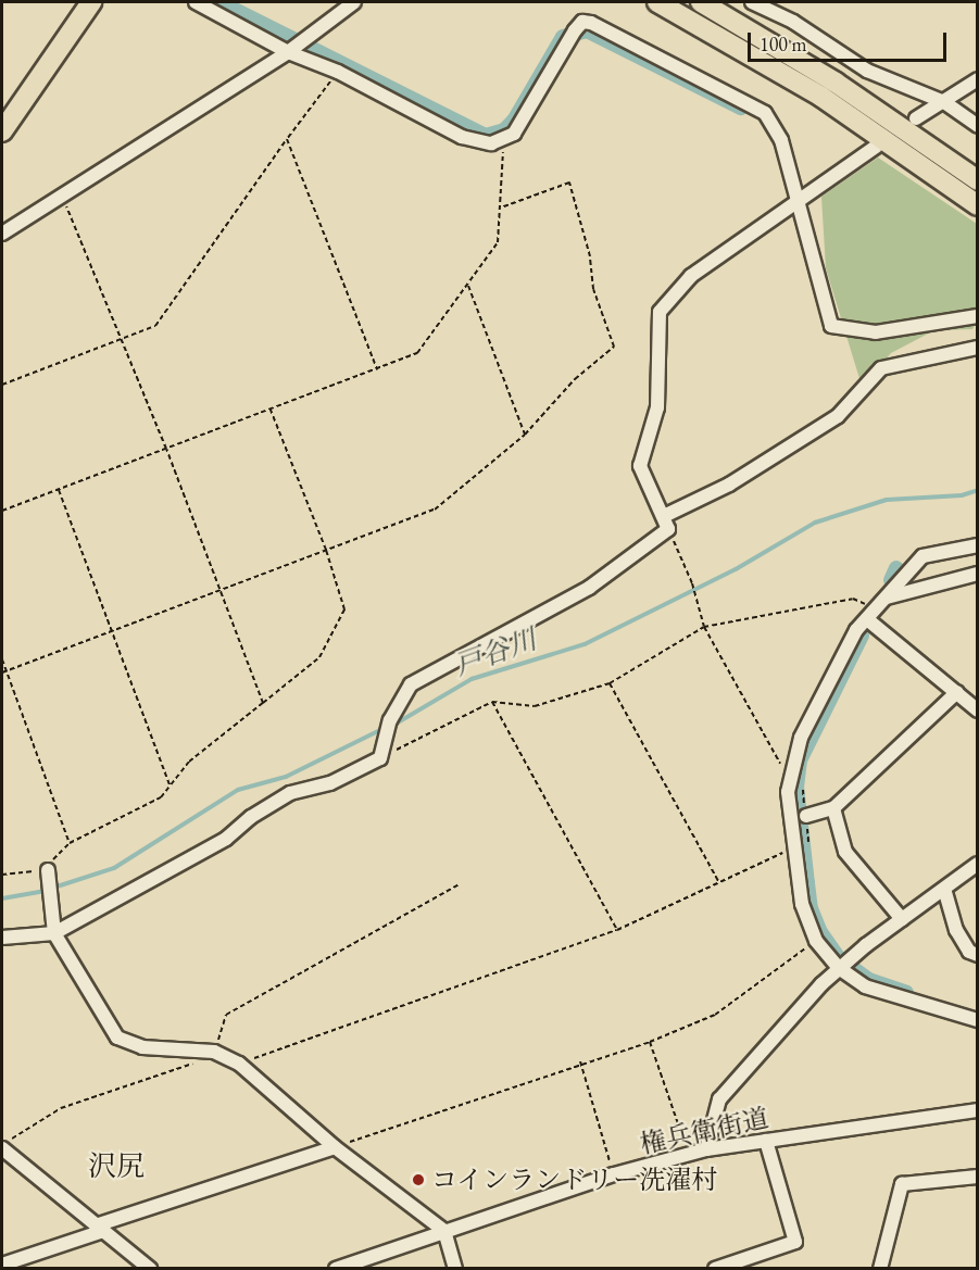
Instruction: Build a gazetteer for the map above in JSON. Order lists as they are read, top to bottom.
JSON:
{
  "streets": {
    "street": ["権兵衛街道"]
  },
  "districts": ["沢尻"],
  "water": ["戸谷川"],
  "places": ["コインランドリー洗濯村"],
  "scale_bar": "100 m"
}
